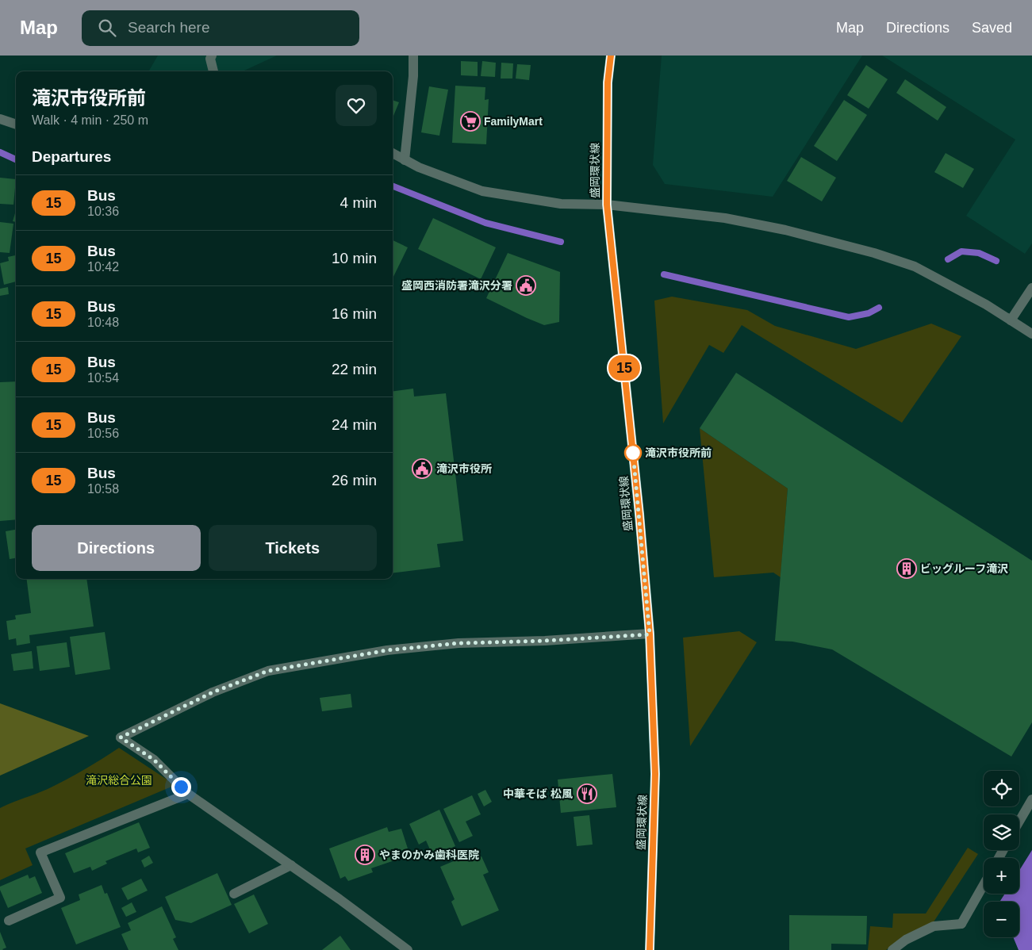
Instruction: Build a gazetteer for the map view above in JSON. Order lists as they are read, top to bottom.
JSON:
{
  "streets": {
    "main road": ["盛岡環状線"]
  },
  "parks": ["滝沢総合公園"],
  "places": {
    "supermarket": ["FamilyMart"],
    "public building": ["盛岡西消防署滝沢分署", "滝沢市役所"],
    "other": ["滝沢市役所前"],
    "building": ["ビッグルーフ滝沢", "やまのかみ歯科医院"],
    "restaurant": ["中華そば 松風"]
  },
  "lines": ["bus line 15"],
  "page": {
    "header": "Map",
    "search": "Search here",
    "nav": ["Map", "Directions", "Saved"],
    "on_map": "15",
    "heading": [
      ["滝沢市役所前", "Walk · 4 min · 250 m"],
      "Departures"
    ],
    "list": [
      {
        "mark": "15",
        "name": "Bus",
        "note": "10:36",
        "value": "4 min"
      },
      {
        "mark": "15",
        "name": "Bus",
        "note": "10:42",
        "value": "10 min"
      },
      {
        "mark": "15",
        "name": "Bus",
        "note": "10:48",
        "value": "16 min"
      },
      {
        "mark": "15",
        "name": "Bus",
        "note": "10:54",
        "value": "22 min"
      },
      {
        "mark": "15",
        "name": "Bus",
        "note": "10:56",
        "value": "24 min"
      },
      {
        "mark": "15",
        "name": "Bus",
        "note": "10:58",
        "value": "26 min"
      }
    ],
    "buttons": ["Directions", "Tickets"],
    "map_buttons": ["+", "−"]
  }
}
